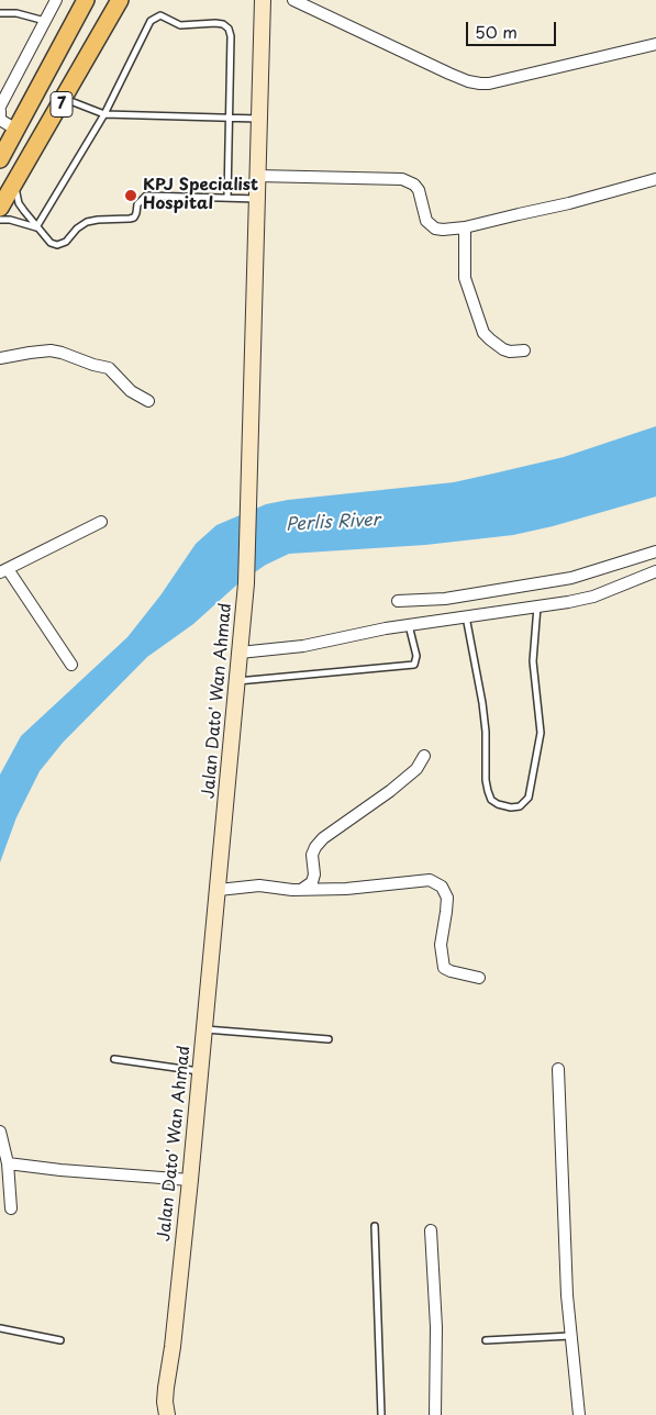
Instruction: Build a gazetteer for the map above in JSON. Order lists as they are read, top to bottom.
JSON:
{
  "streets": {
    "main road": ["7", "Jalan Dato' Wan Ahmad"]
  },
  "water": ["Perlis River"],
  "places": ["KPJ Specialist Hospital"],
  "scale_bar": "50 m"
}
